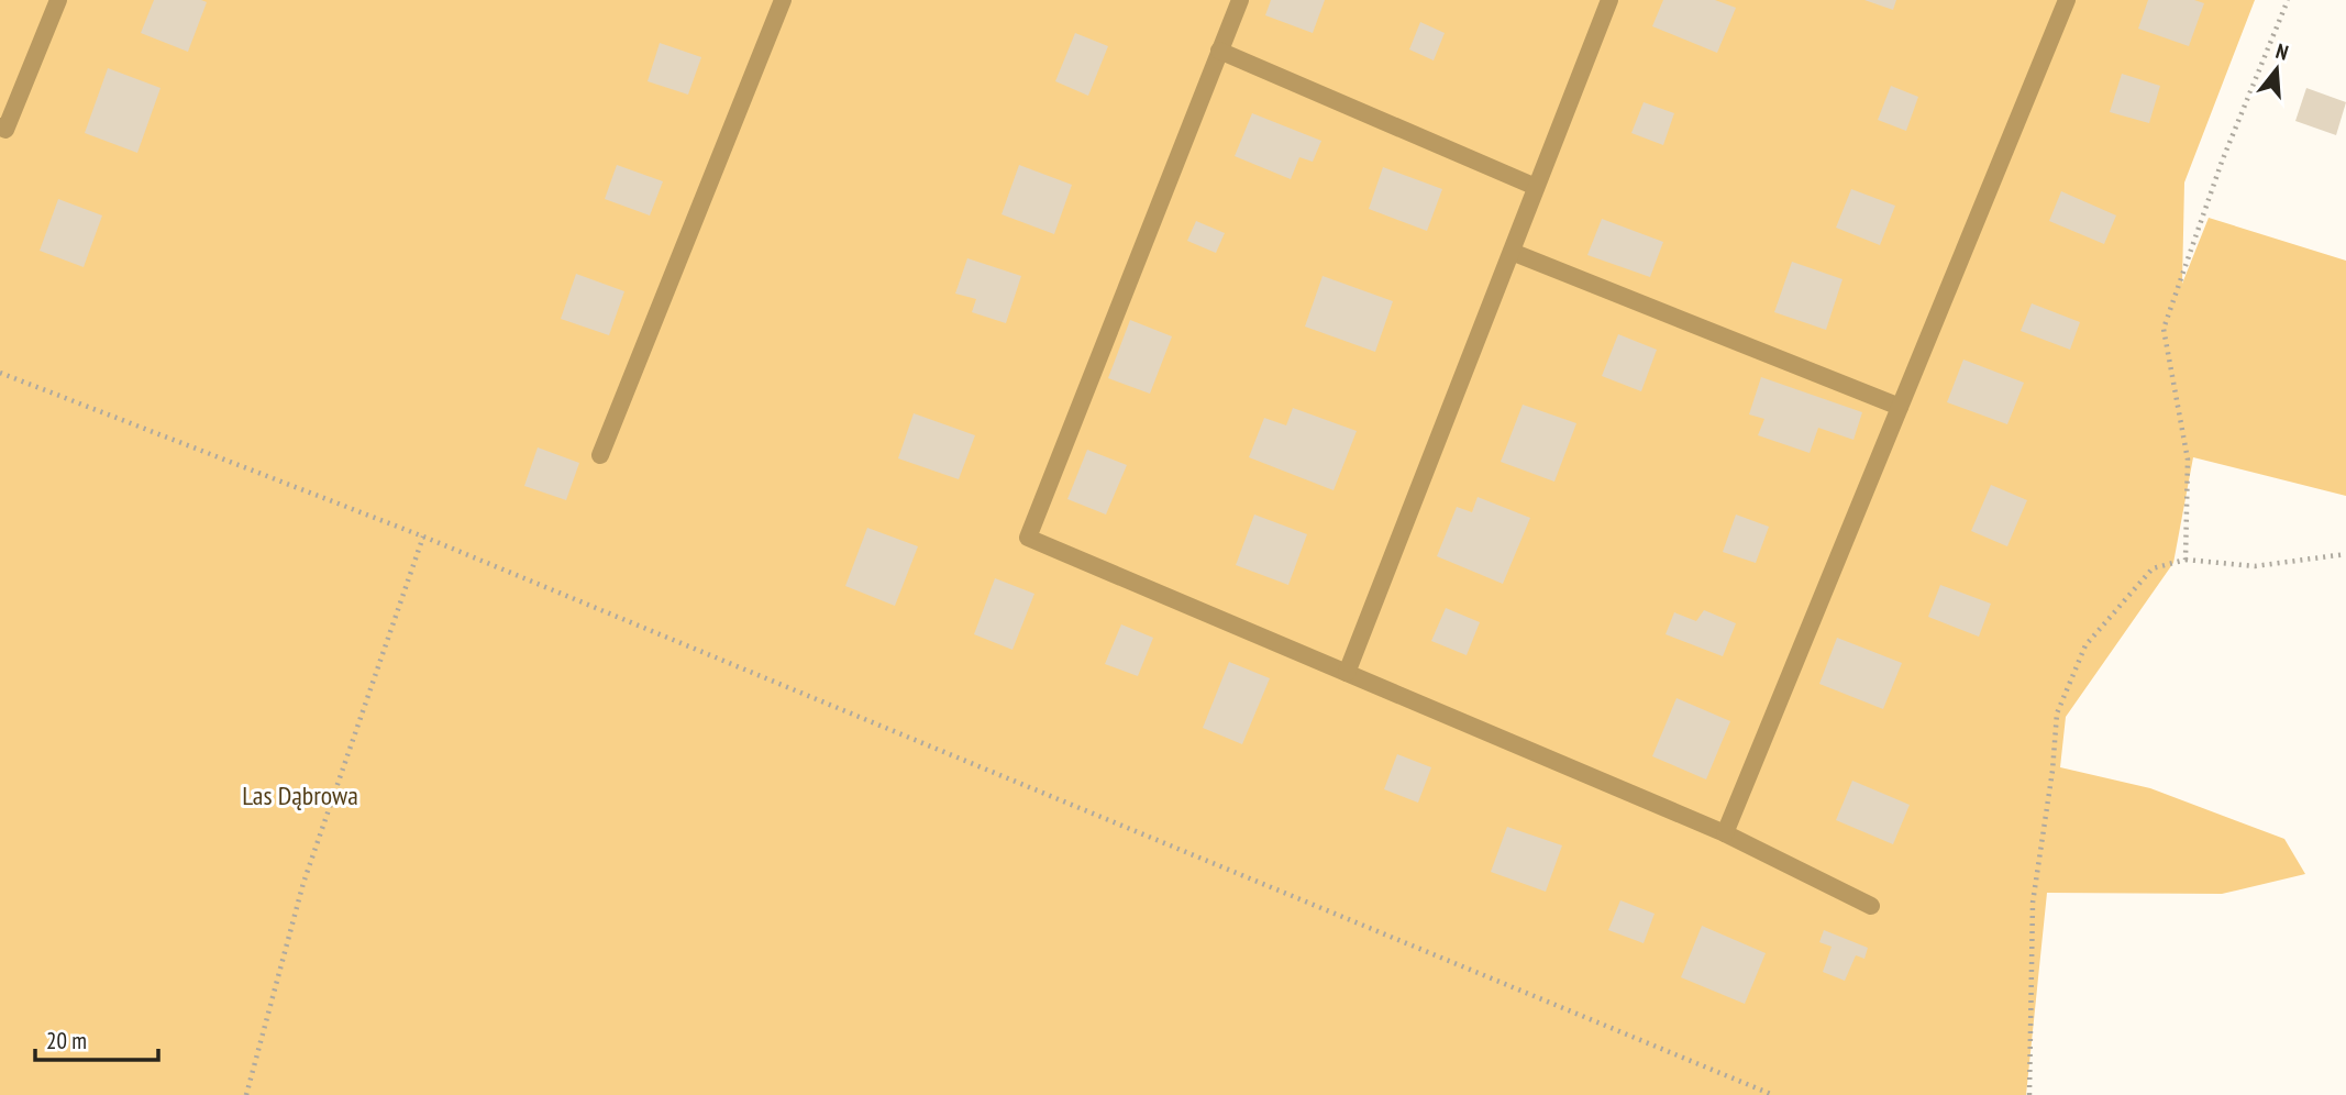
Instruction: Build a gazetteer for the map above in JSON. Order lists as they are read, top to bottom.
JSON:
{
  "parks": ["Las Dąbrowa"],
  "scale_bar": "20 m",
  "north": "top"
}
